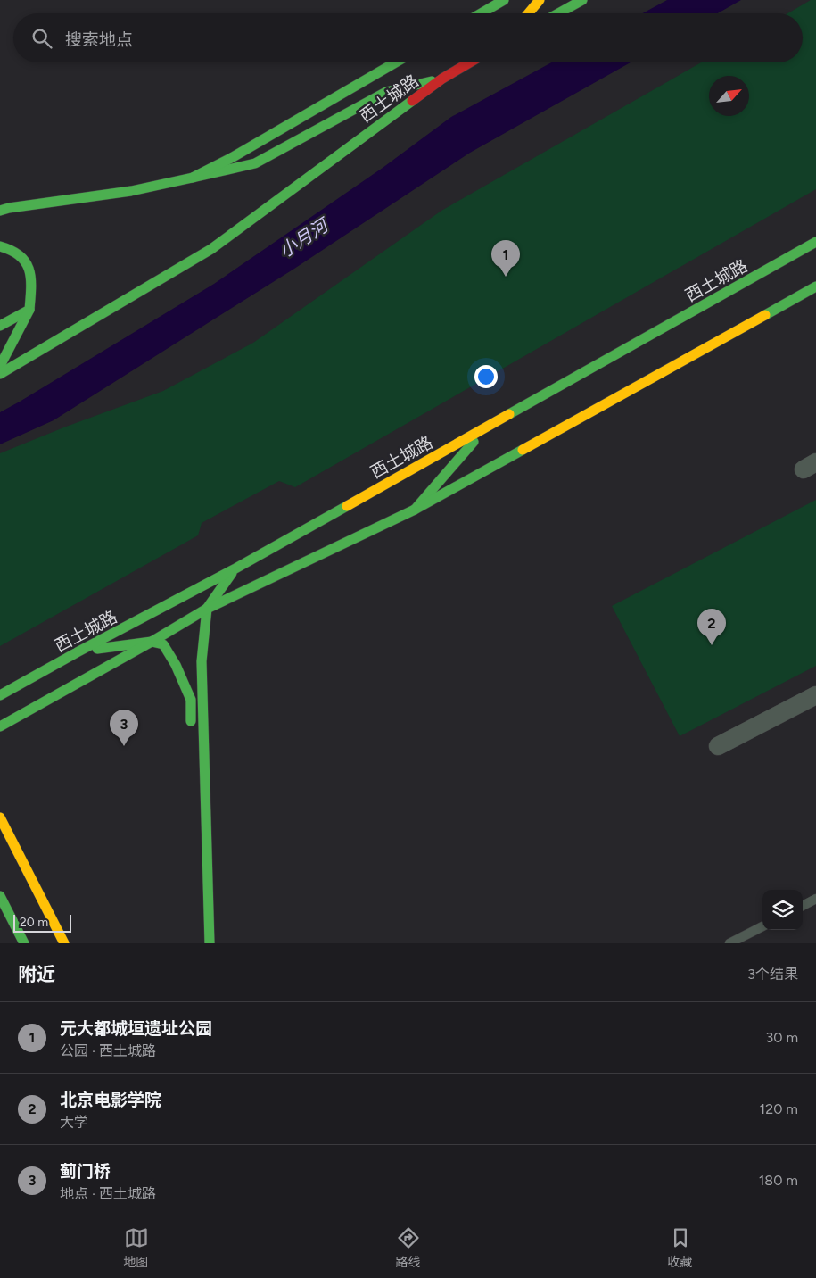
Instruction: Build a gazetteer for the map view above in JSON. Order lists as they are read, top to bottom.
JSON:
{
  "streets": {
    "main road": ["西土城路"]
  },
  "water": ["小月河"],
  "scale_bar": "20 m",
  "north": "top right",
  "page": {
    "search": "搜索地点",
    "pins": ["1", "2", "3"],
    "scale": "20 m",
    "heading": ["附近", "3个结果"],
    "list": [
      {
        "mark": "1",
        "name": "元大都城垣遗址公园",
        "note": "公园 · 西土城路",
        "value": "30 m"
      },
      {
        "mark": "2",
        "name": "北京电影学院",
        "note": "大学",
        "value": "120 m"
      },
      {
        "mark": "3",
        "name": "蓟门桥",
        "note": "地点 · 西土城路",
        "value": "180 m"
      }
    ],
    "nav": ["地图", "路线", "收藏"]
  }
}
